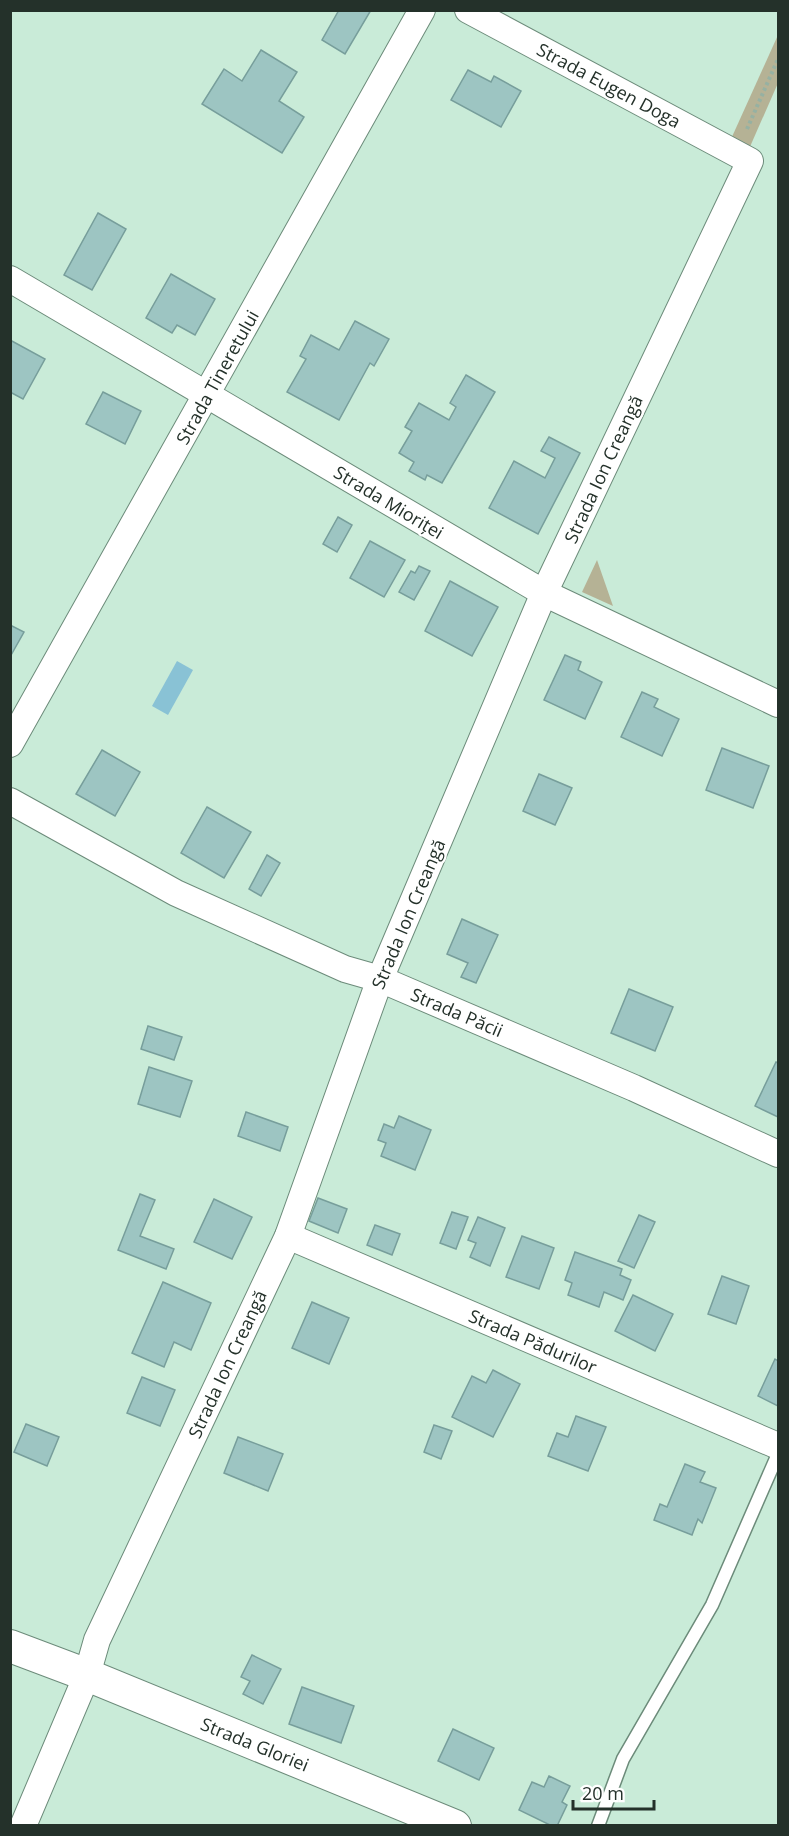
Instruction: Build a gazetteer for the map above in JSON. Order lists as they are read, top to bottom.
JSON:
{
  "streets": {
    "street": [
      "Strada Eugen Doga",
      "Strada Tineretului",
      "Strada Ion Creangă",
      "Strada Mioriței",
      "Strada Păcii",
      "Strada Pădurilor",
      "Strada Gloriei"
    ]
  },
  "crossings": [
    ["Strada Eugen Doga", "Strada Ion Creangă"],
    ["Strada Tineretului", "Strada Mioriței"],
    ["Strada Ion Creangă", "Strada Mioriței"],
    ["Strada Ion Creangă", "Strada Păcii"],
    ["Strada Ion Creangă", "Strada Pădurilor"],
    ["Strada Ion Creangă", "Strada Gloriei"]
  ],
  "scale_bar": "20 m"
}
